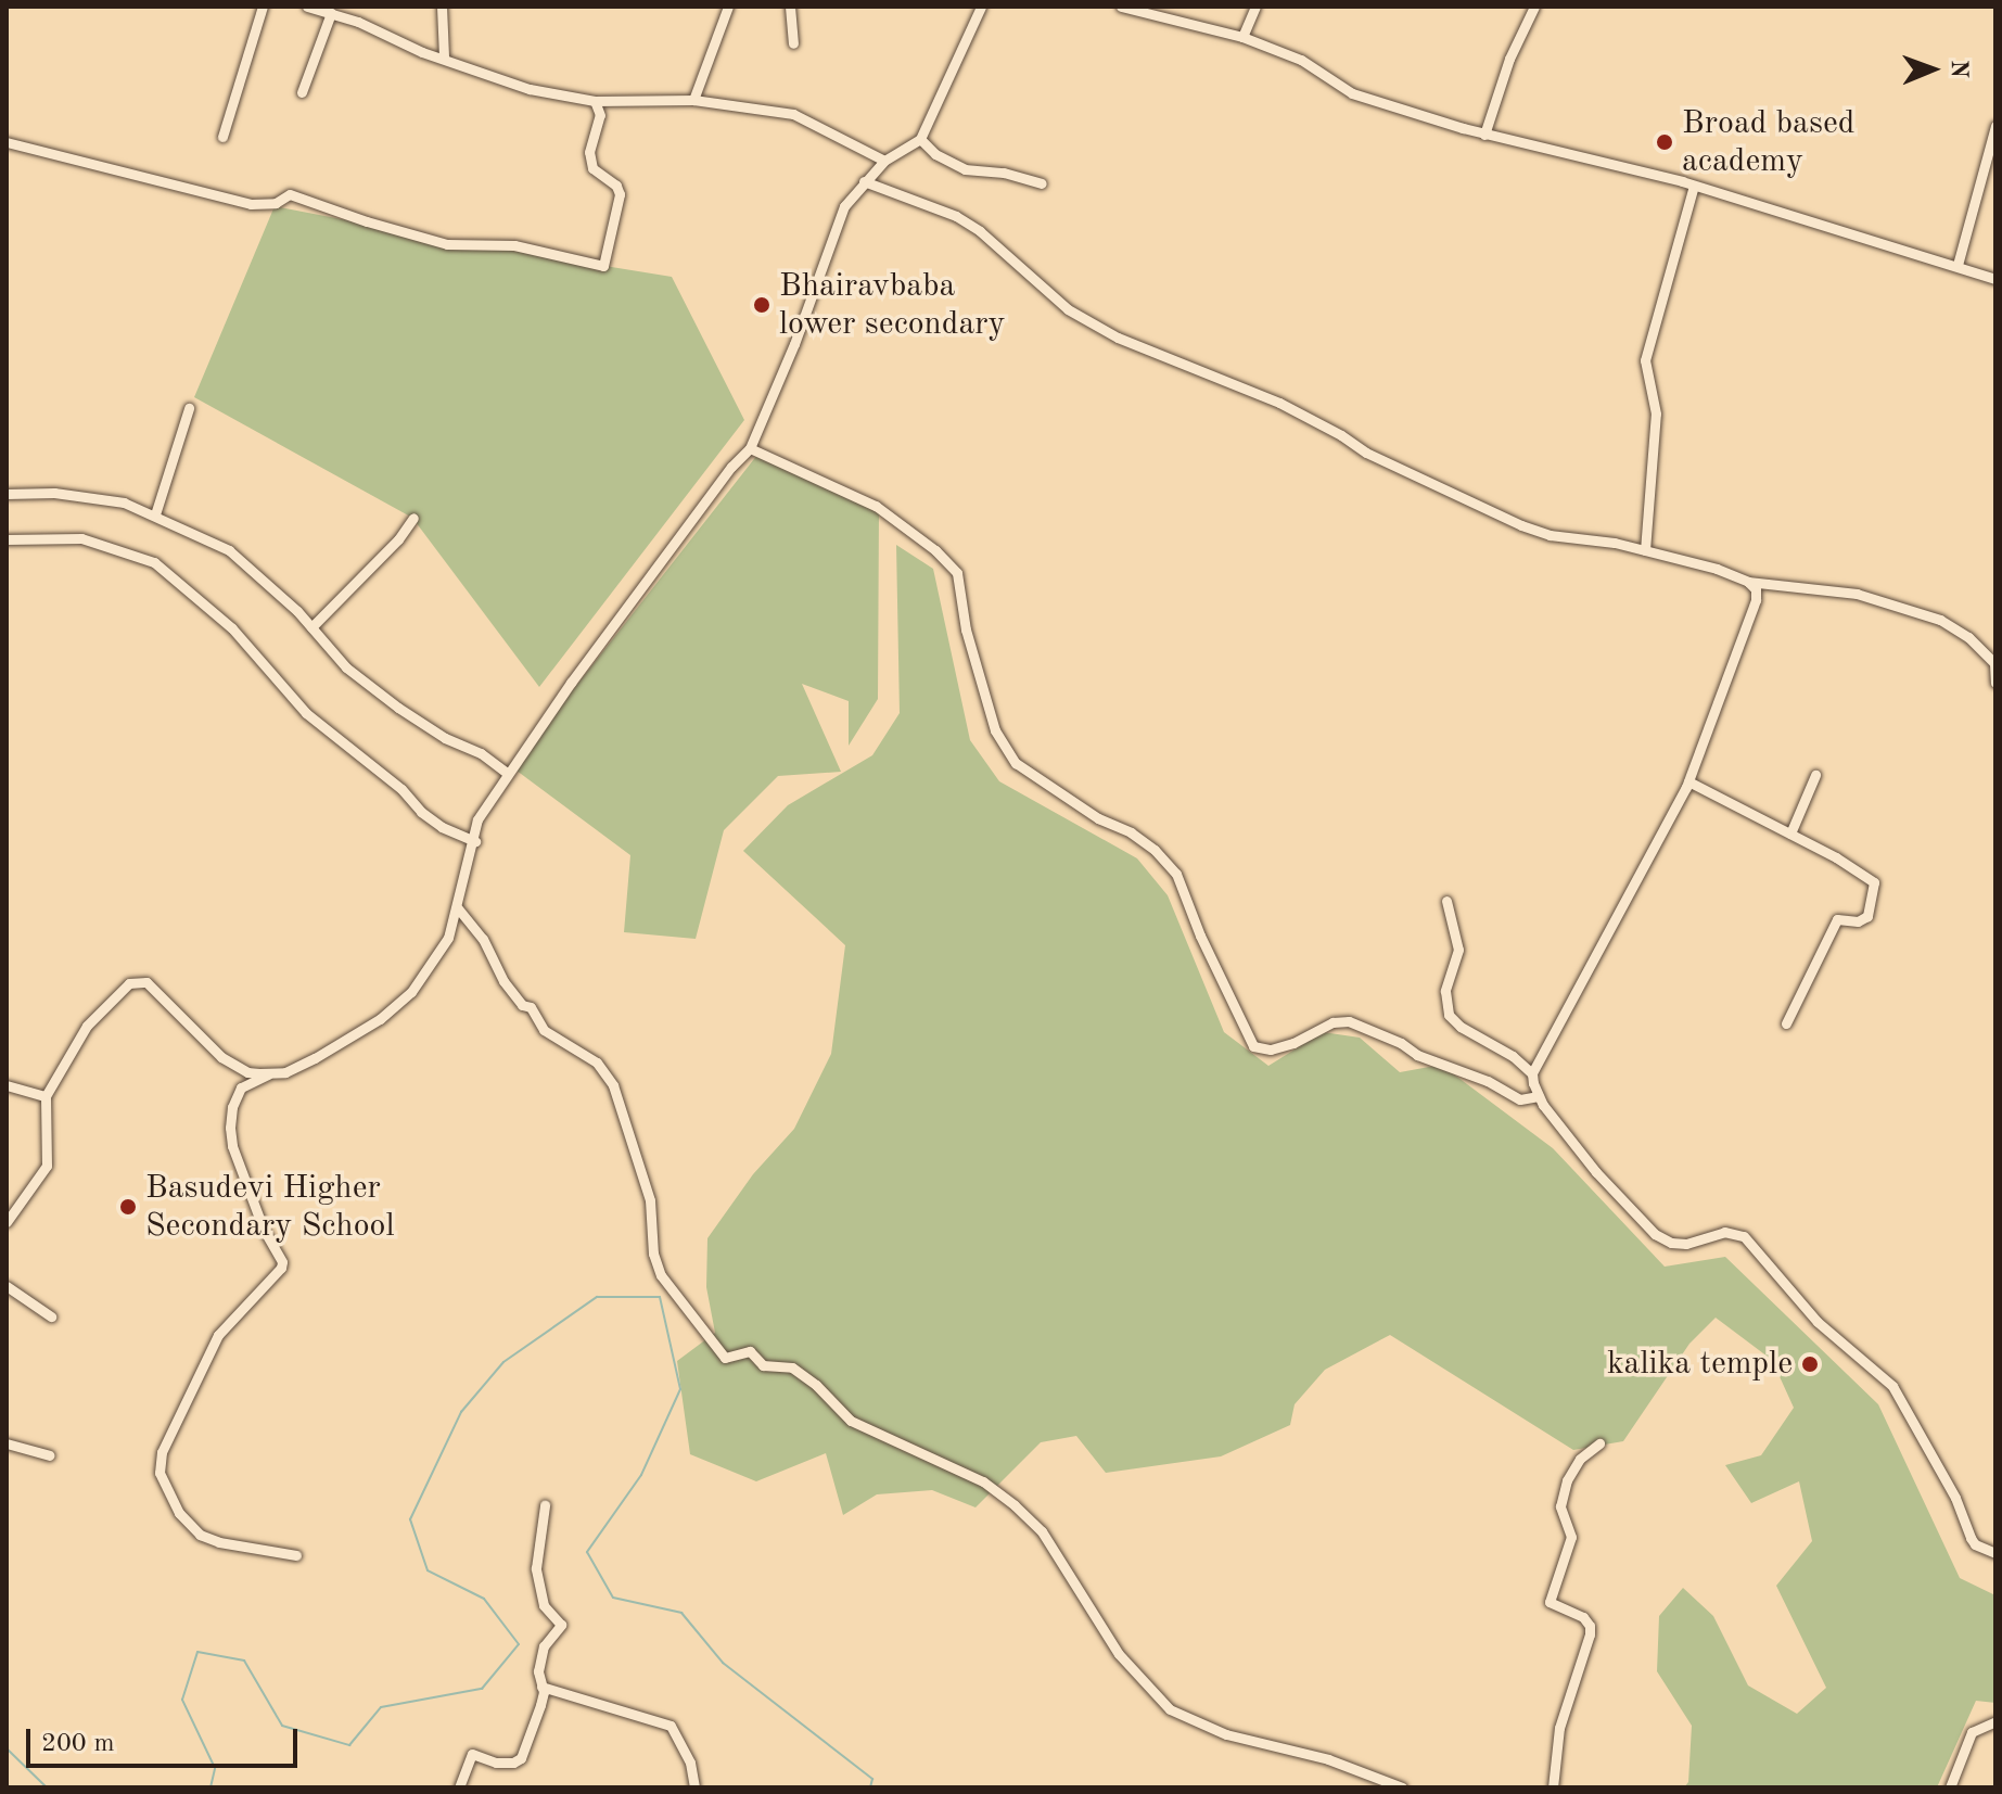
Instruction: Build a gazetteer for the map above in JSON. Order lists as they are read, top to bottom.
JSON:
{
  "places": [
    "Broad based academy",
    "Bhairavbaba lower secondary",
    "Basudevi Higher Secondary School",
    "kalika temple"
  ],
  "scale_bar": "200 m",
  "north": "right"
}
